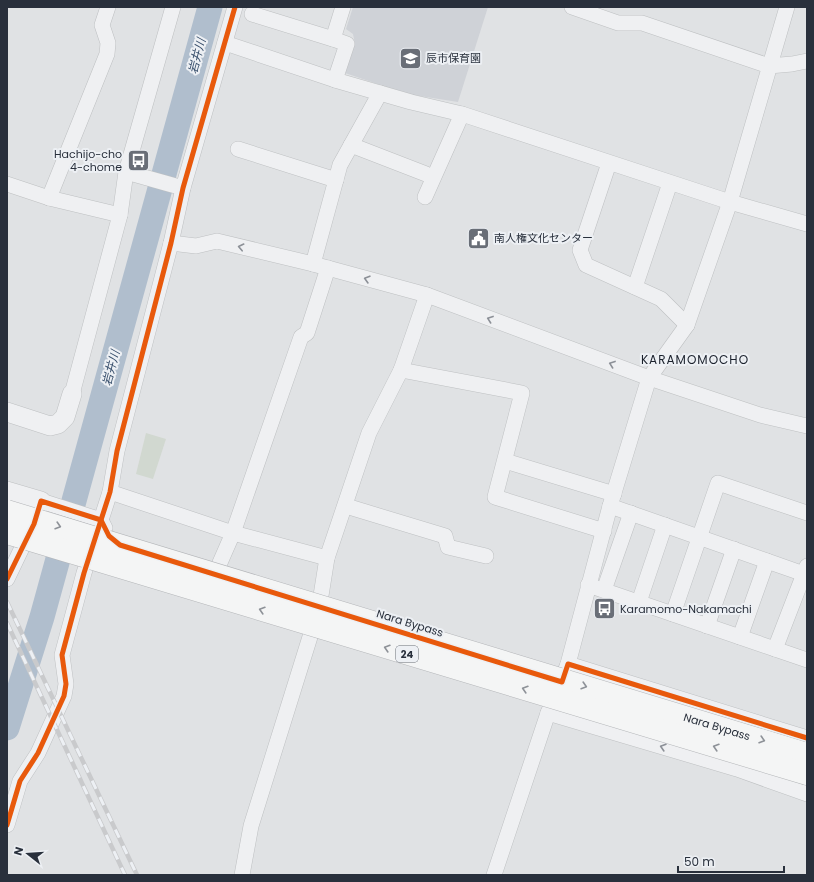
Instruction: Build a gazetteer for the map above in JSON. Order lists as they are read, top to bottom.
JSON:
{
  "streets": {
    "highway": ["Nara Bypass", "24"]
  },
  "districts": ["KARAMOMOCHO"],
  "water": ["岩井川"],
  "places": {
    "school or university": ["辰市保育園"],
    "bus stop": ["Hachijo-cho 4-chome", "Karamomo-Nakamachi"],
    "public building": ["南人権文化センター"]
  },
  "scale_bar": "50 m",
  "north": "left"
}
